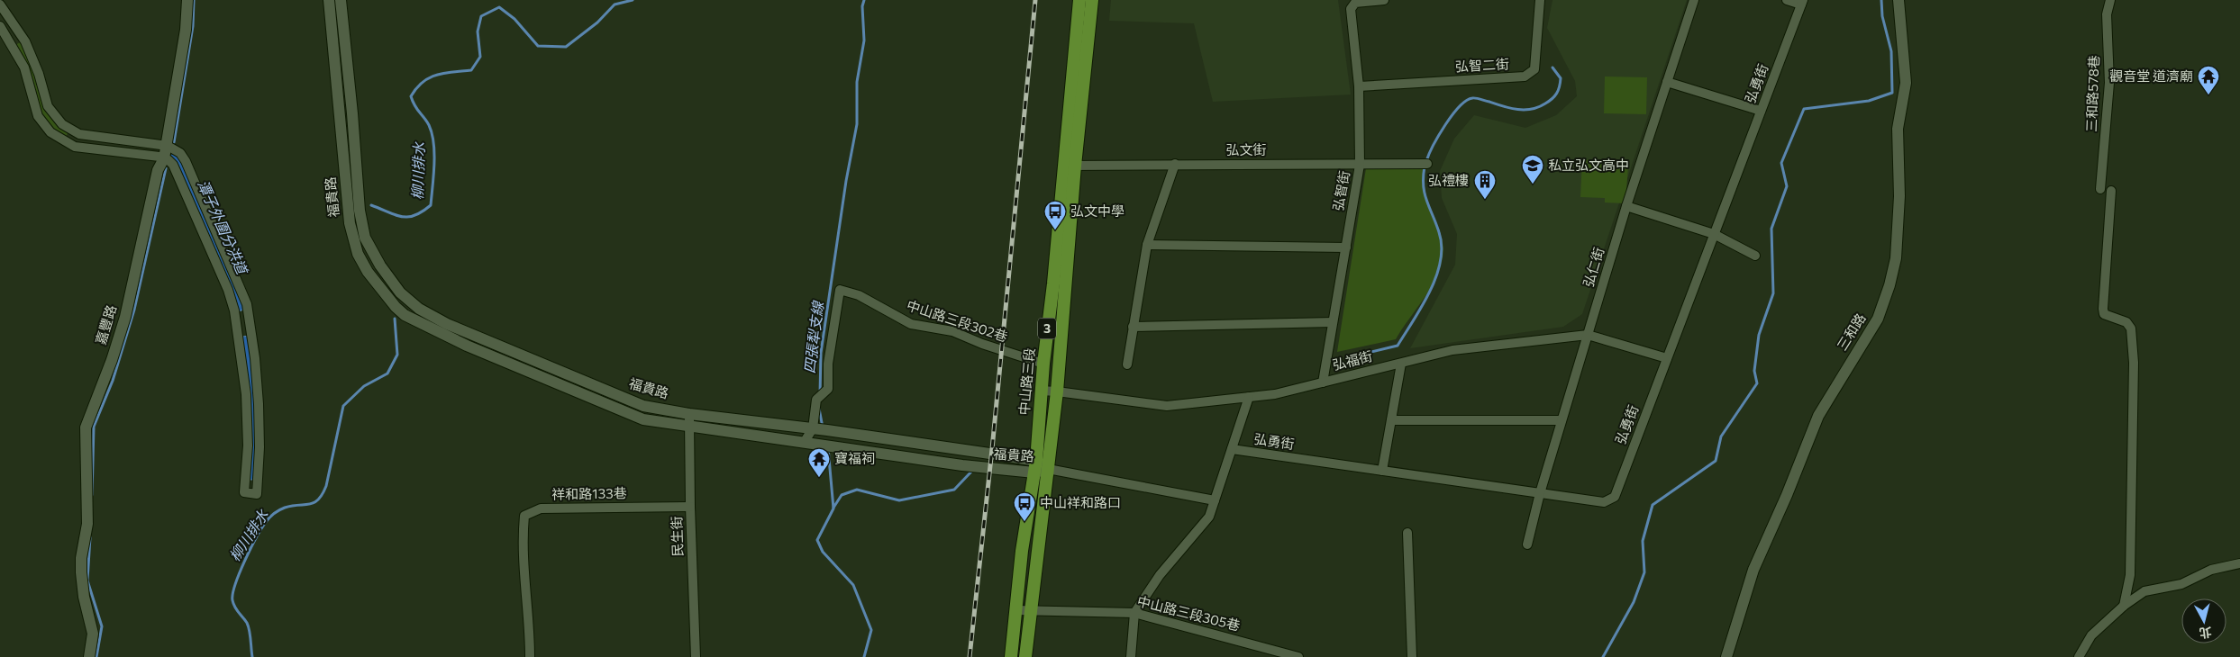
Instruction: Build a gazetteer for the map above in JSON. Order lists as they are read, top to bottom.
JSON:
{
  "streets": {
    "main road": ["3", "中山路三段"],
    "street": [
      "弘智二街",
      "弘勇街",
      "三和路578巷",
      "弘文街",
      "弘智街",
      "福貴路",
      "弘仁街",
      "中山路三段302巷",
      "嘉豐路",
      "三和路",
      "弘福街",
      "祥和路133巷",
      "民生街",
      "中山路三段305巷"
    ]
  },
  "crossings": [
    ["弘智二街", "弘智街"],
    ["弘勇街", "弘仁街"],
    ["弘勇街", "弘福街"],
    ["弘文街", "弘智街"],
    ["弘文街", "中山路三段"],
    ["弘智街", "弘福街"],
    ["福貴路", "中山路三段302巷"],
    ["福貴路", "中山路三段"],
    ["福貴路", "民生街"],
    ["弘仁街", "弘福街"],
    ["中山路三段302巷", "中山路三段"],
    ["弘福街", "中山路三段"],
    ["中山路三段", "中山路三段305巷"],
    ["祥和路133巷", "民生街"]
  ],
  "water": ["柳川排水", "潭子外圍分洪道", "四張犁支線"],
  "places": {
    "temple": ["觀音堂 道濟廟", "寶福祠"],
    "school or university": ["私立弘文高中"],
    "building": ["弘禮樓"],
    "bus stop": ["弘文中學", "中山祥和路口"]
  },
  "north": "bottom"
}
